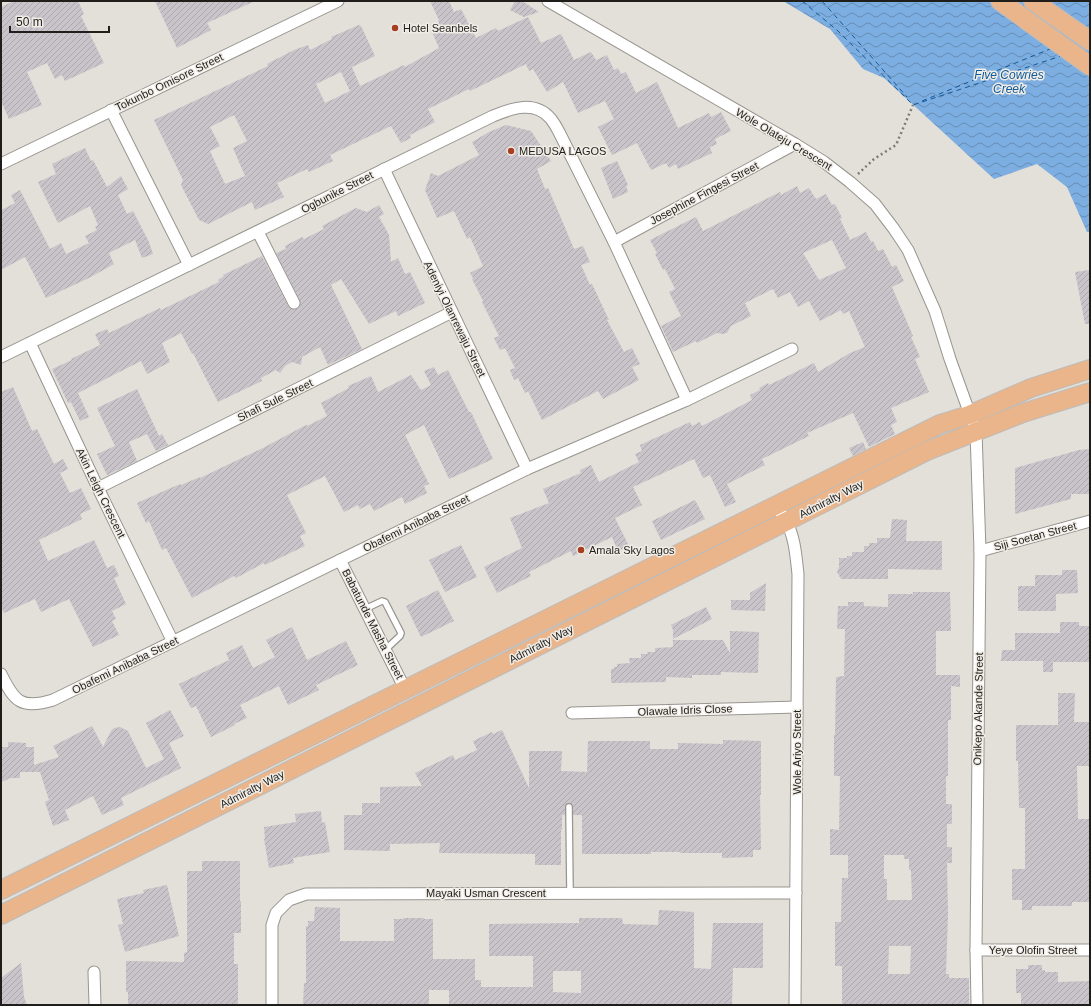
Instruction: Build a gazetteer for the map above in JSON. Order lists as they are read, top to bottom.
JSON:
{
  "streets": {
    "main road": ["Admiralty Way"],
    "street": [
      "Tokunbo Omisore Street",
      "Wole Olateju Crescent",
      "Ogbunike Street",
      "Josephine Fingesi Street",
      "Adeniyi Olanrewaju Street",
      "Shafi Sule Street",
      "Akin Leigh Crescent",
      "Obafemi Anibaba Street",
      "Siji Soetan Street",
      "Babatunde Masha Street",
      "Onikepo Akande Street",
      "Olawale Idris Close",
      "Wole Ariyo Street",
      "Mayaki Usman Crescent",
      "Yeye Olofin Street"
    ]
  },
  "crossings": [
    ["Wole Olateju Crescent", "Josephine Fingesi Street"],
    ["Wole Olateju Crescent", "Admiralty Way"],
    ["Wole Olateju Crescent", "Onikepo Akande Street"],
    ["Ogbunike Street", "Josephine Fingesi Street"],
    ["Ogbunike Street", "Adeniyi Olanrewaju Street"],
    ["Ogbunike Street", "Akin Leigh Crescent"],
    ["Adeniyi Olanrewaju Street", "Shafi Sule Street"],
    ["Adeniyi Olanrewaju Street", "Obafemi Anibaba Street"],
    ["Shafi Sule Street", "Akin Leigh Crescent"],
    ["Akin Leigh Crescent", "Obafemi Anibaba Street"],
    ["Admiralty Way", "Babatunde Masha Street"],
    ["Admiralty Way", "Onikepo Akande Street"],
    ["Admiralty Way", "Wole Ariyo Street"],
    ["Obafemi Anibaba Street", "Babatunde Masha Street"],
    ["Siji Soetan Street", "Onikepo Akande Street"],
    ["Onikepo Akande Street", "Yeye Olofin Street"],
    ["Olawale Idris Close", "Wole Ariyo Street"],
    ["Wole Ariyo Street", "Mayaki Usman Crescent"]
  ],
  "water": ["Five Cowries Creek"],
  "places": ["Hotel Seanbels", "MEDUSA LAGOS", "Amala Sky Lagos"],
  "scale_bar": "50 m"
}
